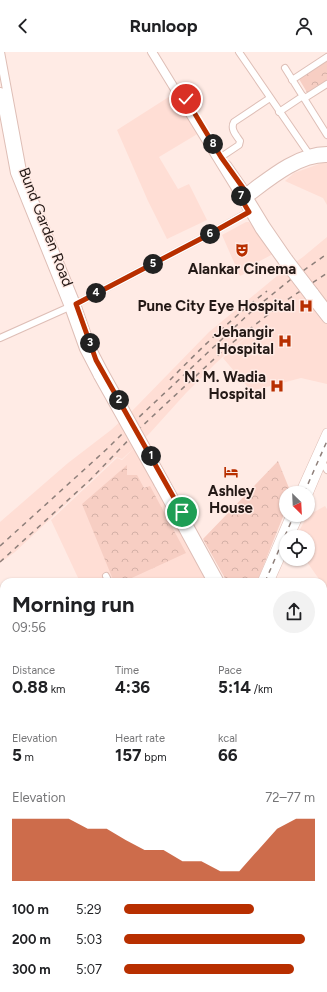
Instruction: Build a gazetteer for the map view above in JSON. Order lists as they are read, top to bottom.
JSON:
{
  "streets": {
    "main road": ["Bund Garden Road"]
  },
  "places": {
    "theatre": ["Alankar Cinema"],
    "hospital": ["Pune City Eye Hospital", "Jehangir Hospital", "N. M. Wadia Hospital"],
    "hotel": ["Ashley House"]
  },
  "north": "bottom right",
  "page": {
    "header": "Runloop",
    "pins": [
      "8",
      "7",
      "6",
      "5",
      "4",
      "3",
      "2",
      "1"
    ],
    "heading": ["Morning run", "09:56"],
    "stats": [
      ["Distance", "0.88 km"],
      ["Time", "4:36"],
      ["Pace", "5:14 /km"],
      ["Elevation", "5 m"],
      ["Heart rate", "157 bpm"],
      ["kcal", "66"]
    ],
    "chart": ["Elevation", "72–77 m"],
    "list": [
      {
        "name": "100 m",
        "note": "5:29"
      },
      {
        "name": "200 m",
        "note": "5:03"
      },
      {
        "name": "300 m",
        "note": "5:07"
      }
    ]
  }
}
